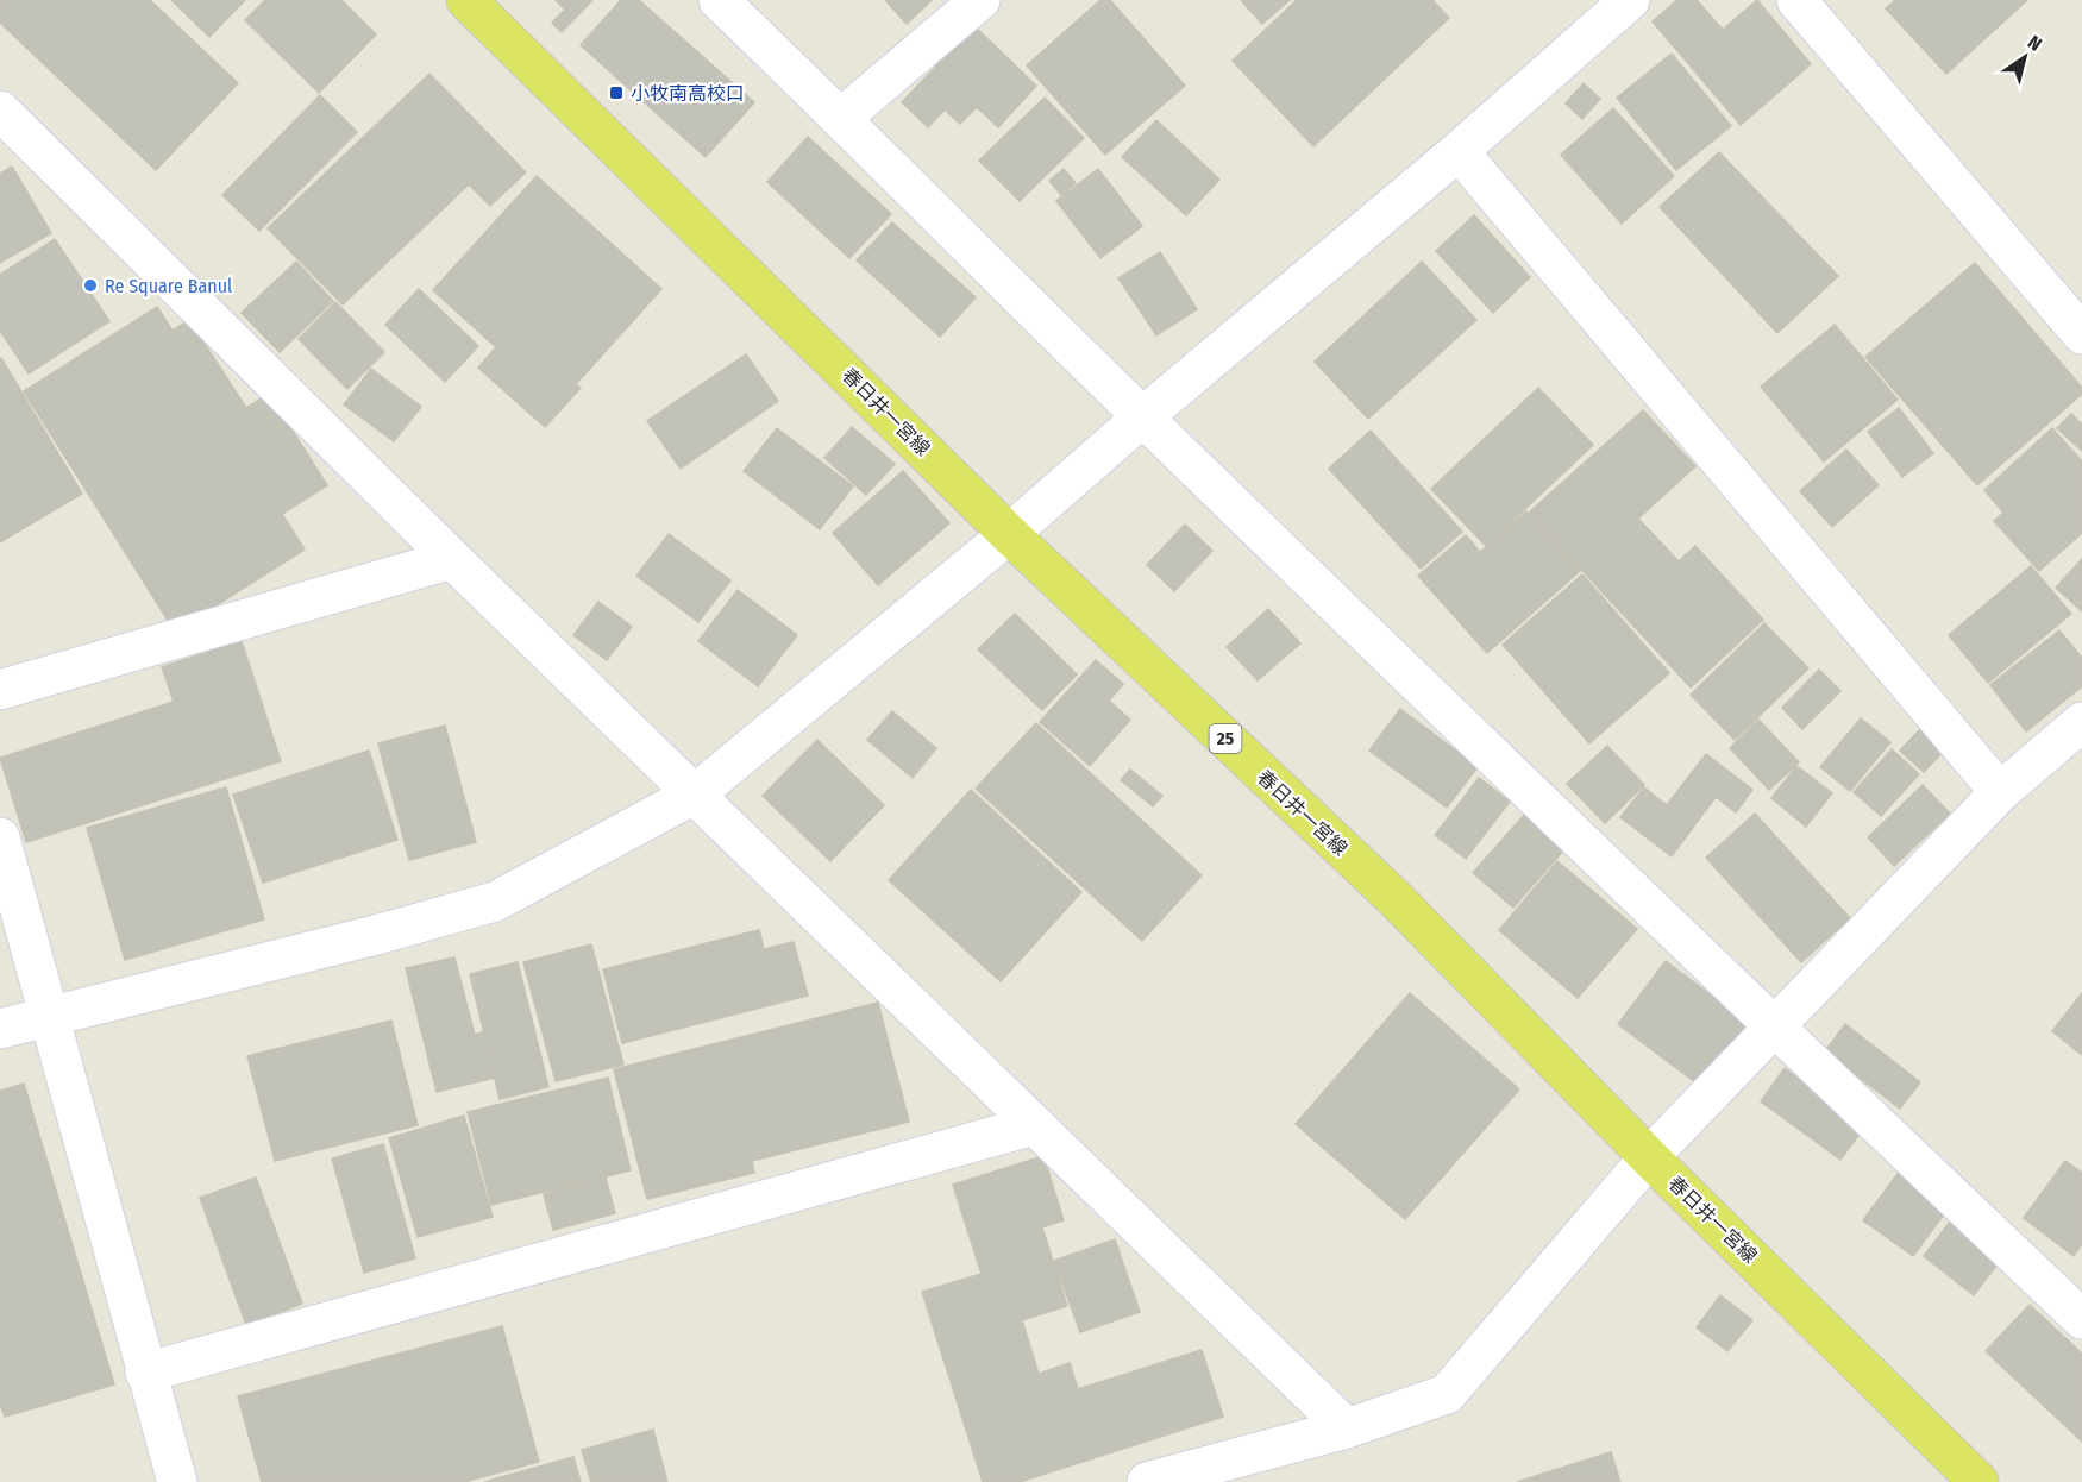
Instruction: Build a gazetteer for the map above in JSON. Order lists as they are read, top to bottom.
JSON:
{
  "streets": {
    "main road": ["春日井一宮線", "25"]
  },
  "places": {
    "transit": ["小牧南高校口"],
    "other": ["Re Square Banul"]
  },
  "north": "top right"
}
